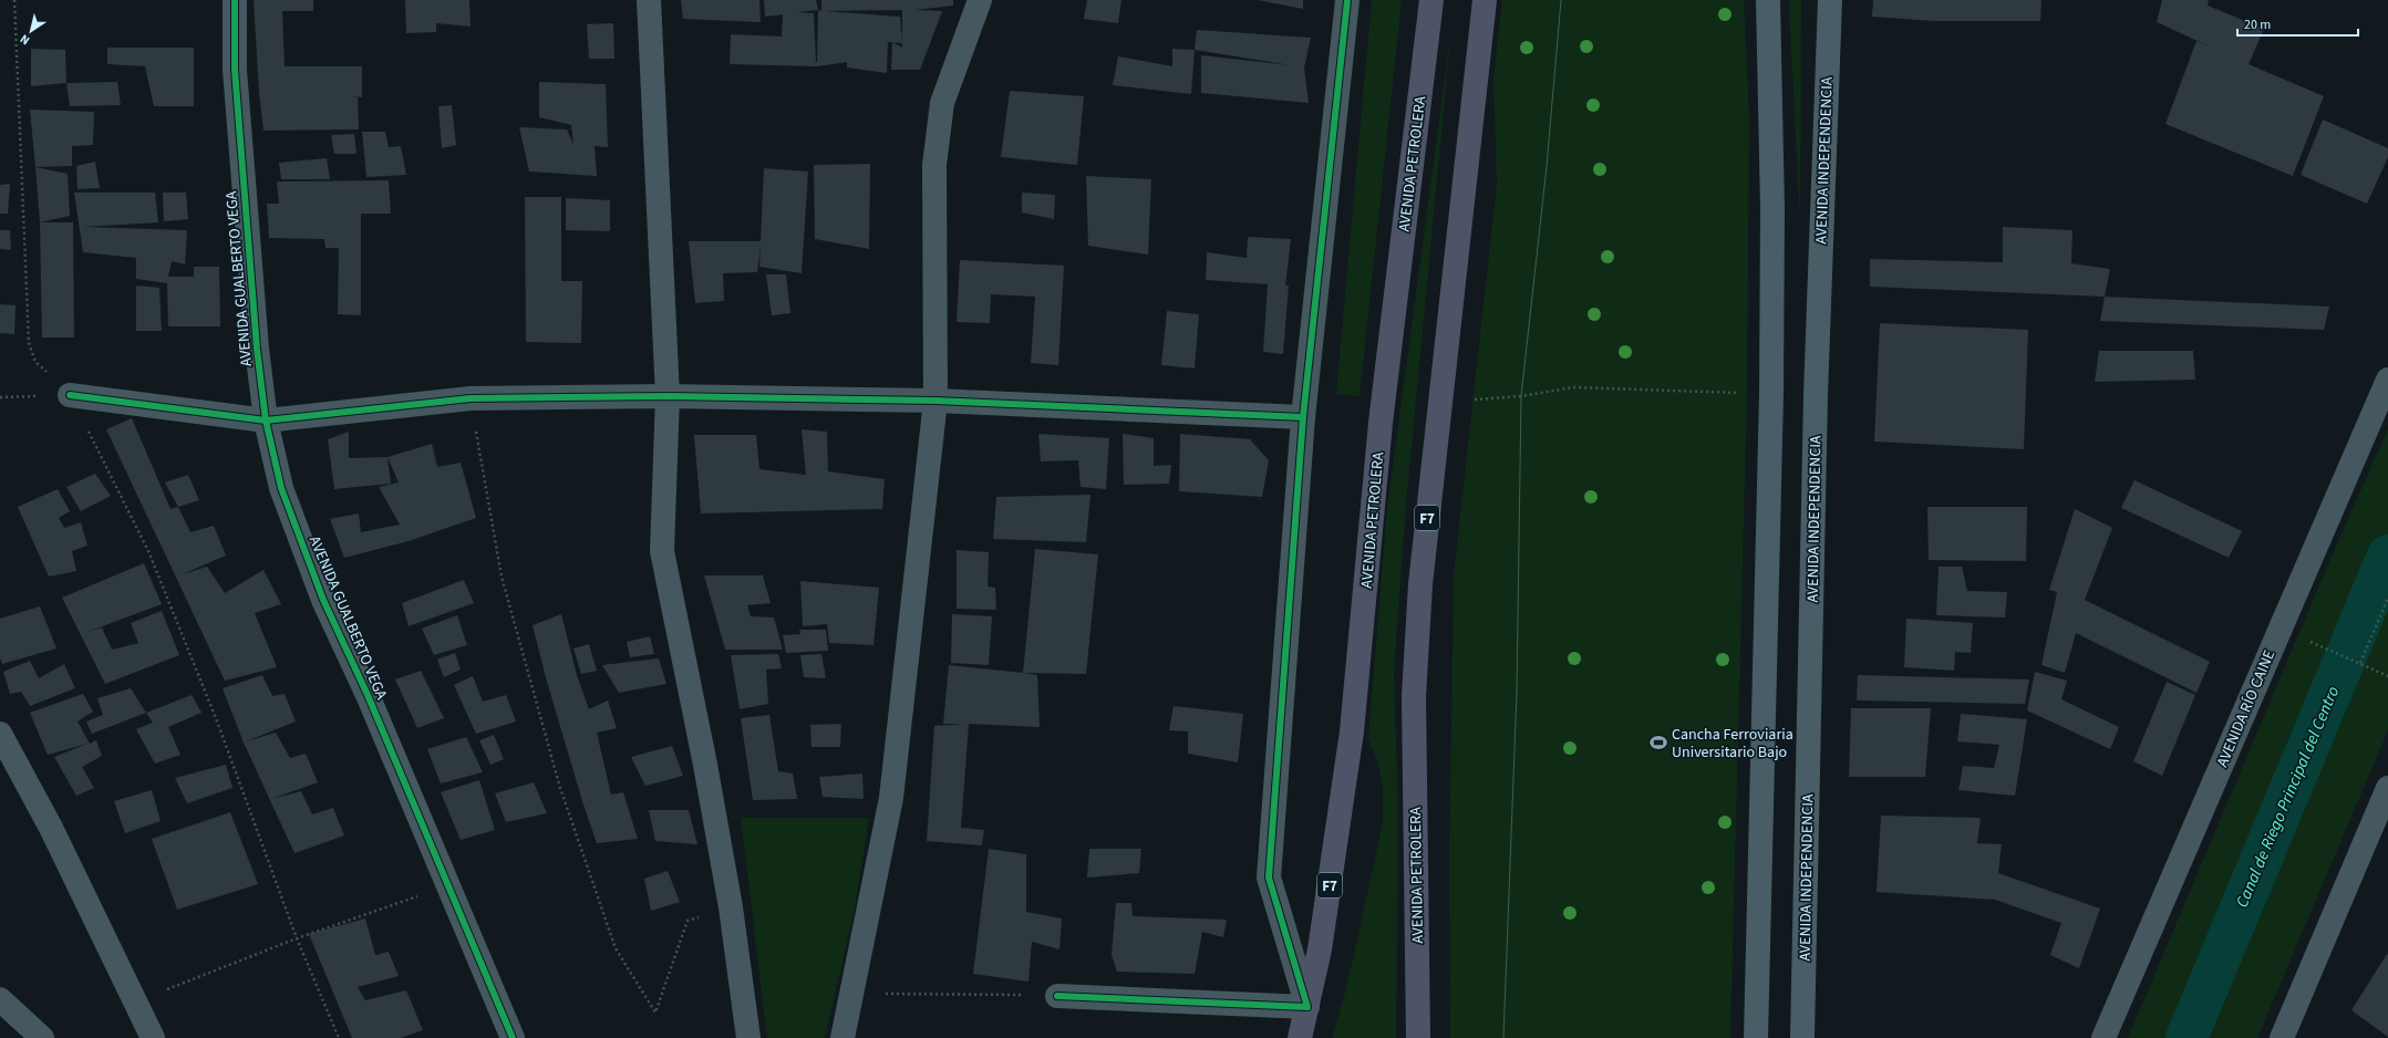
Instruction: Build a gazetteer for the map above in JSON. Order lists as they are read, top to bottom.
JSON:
{
  "streets": {
    "highway": ["AVENIDA PETROLERA", "F7"],
    "main road": ["AVENIDA INDEPENDENCIA"],
    "street": ["AVENIDA GUALBERTO VEGA", "AVENIDA RÍO CAINE"]
  },
  "water": ["Canal de Riego Principal del Centro"],
  "places": {
    "sports": ["Cancha Ferroviaria Universitario Bajo"]
  },
  "scale_bar": "20 m",
  "north": "bottom left"
}
